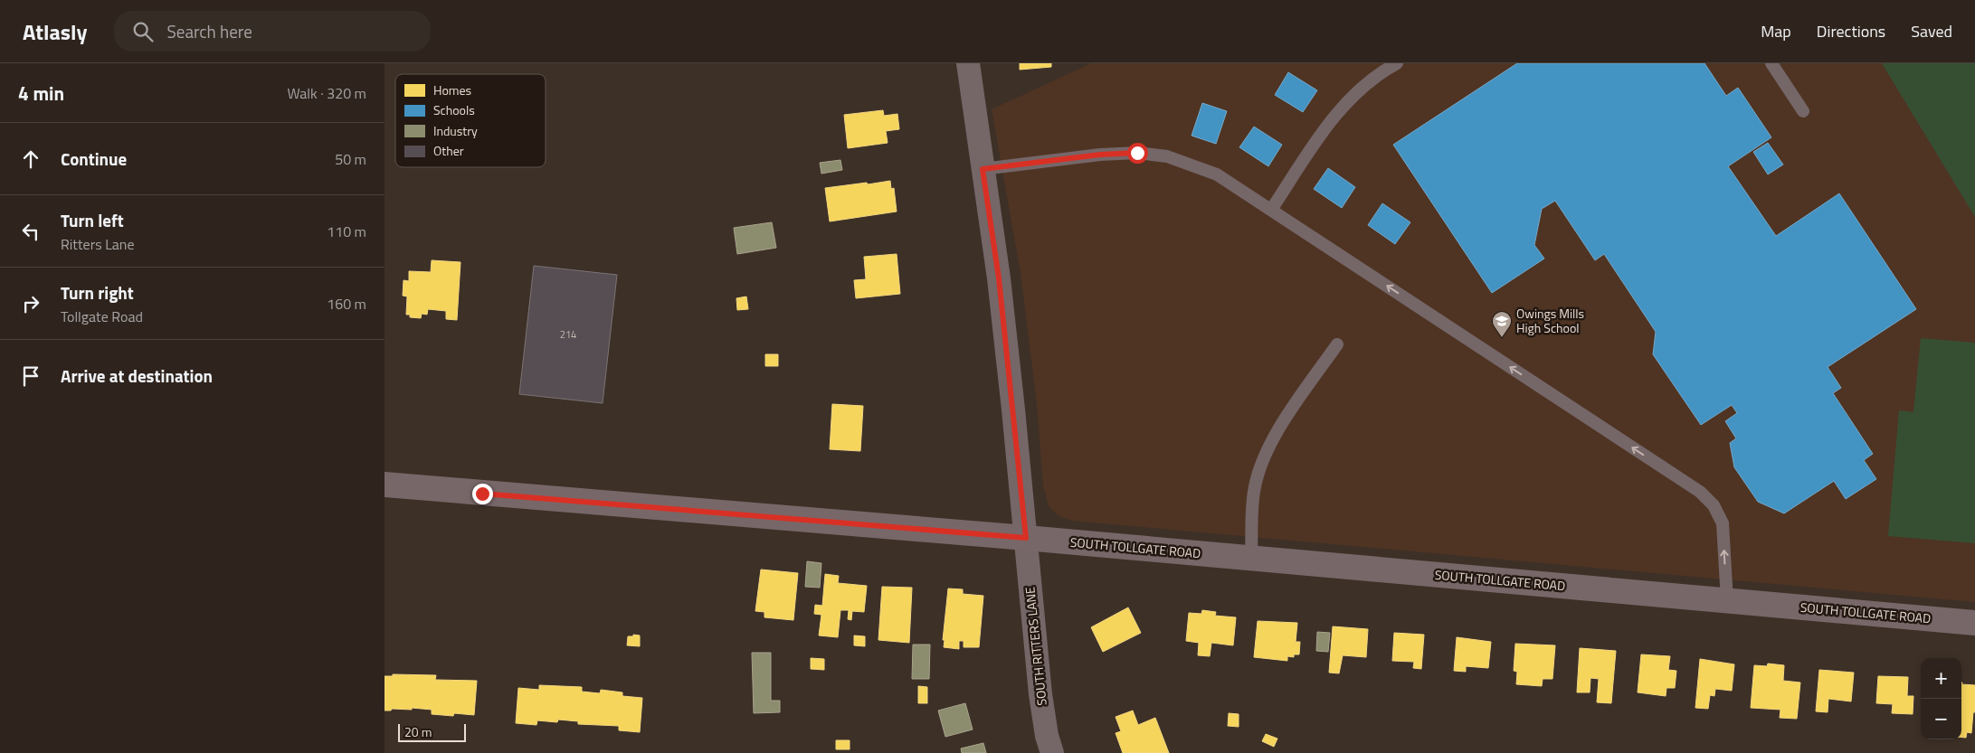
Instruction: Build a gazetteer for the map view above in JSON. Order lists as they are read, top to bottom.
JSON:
{
  "streets": {
    "street": ["SOUTH TOLLGATE ROAD", "SOUTH RITTERS LANE"]
  },
  "crossings": [
    ["SOUTH TOLLGATE ROAD", "SOUTH RITTERS LANE"]
  ],
  "places": {
    "school or university": ["Owings Mills High School"]
  },
  "house_numbers": ["214"],
  "legend": [
    "Homes",
    "Schools",
    "Industry",
    "Other"
  ],
  "scale_bar": "20 m",
  "page": {
    "header": "Atlasly",
    "search": "Search here",
    "nav": ["Map", "Directions", "Saved"],
    "heading": ["4 min", "Walk · 320 m"],
    "list": [
      ["Continue", "50 m"],
      ["Turn left", "Ritters Lane", "110 m"],
      ["Turn right", "Tollgate Road", "160 m"],
      "Arrive at destination"
    ],
    "map_buttons": ["+", "−"],
    "scale": "20 m"
  }
}
